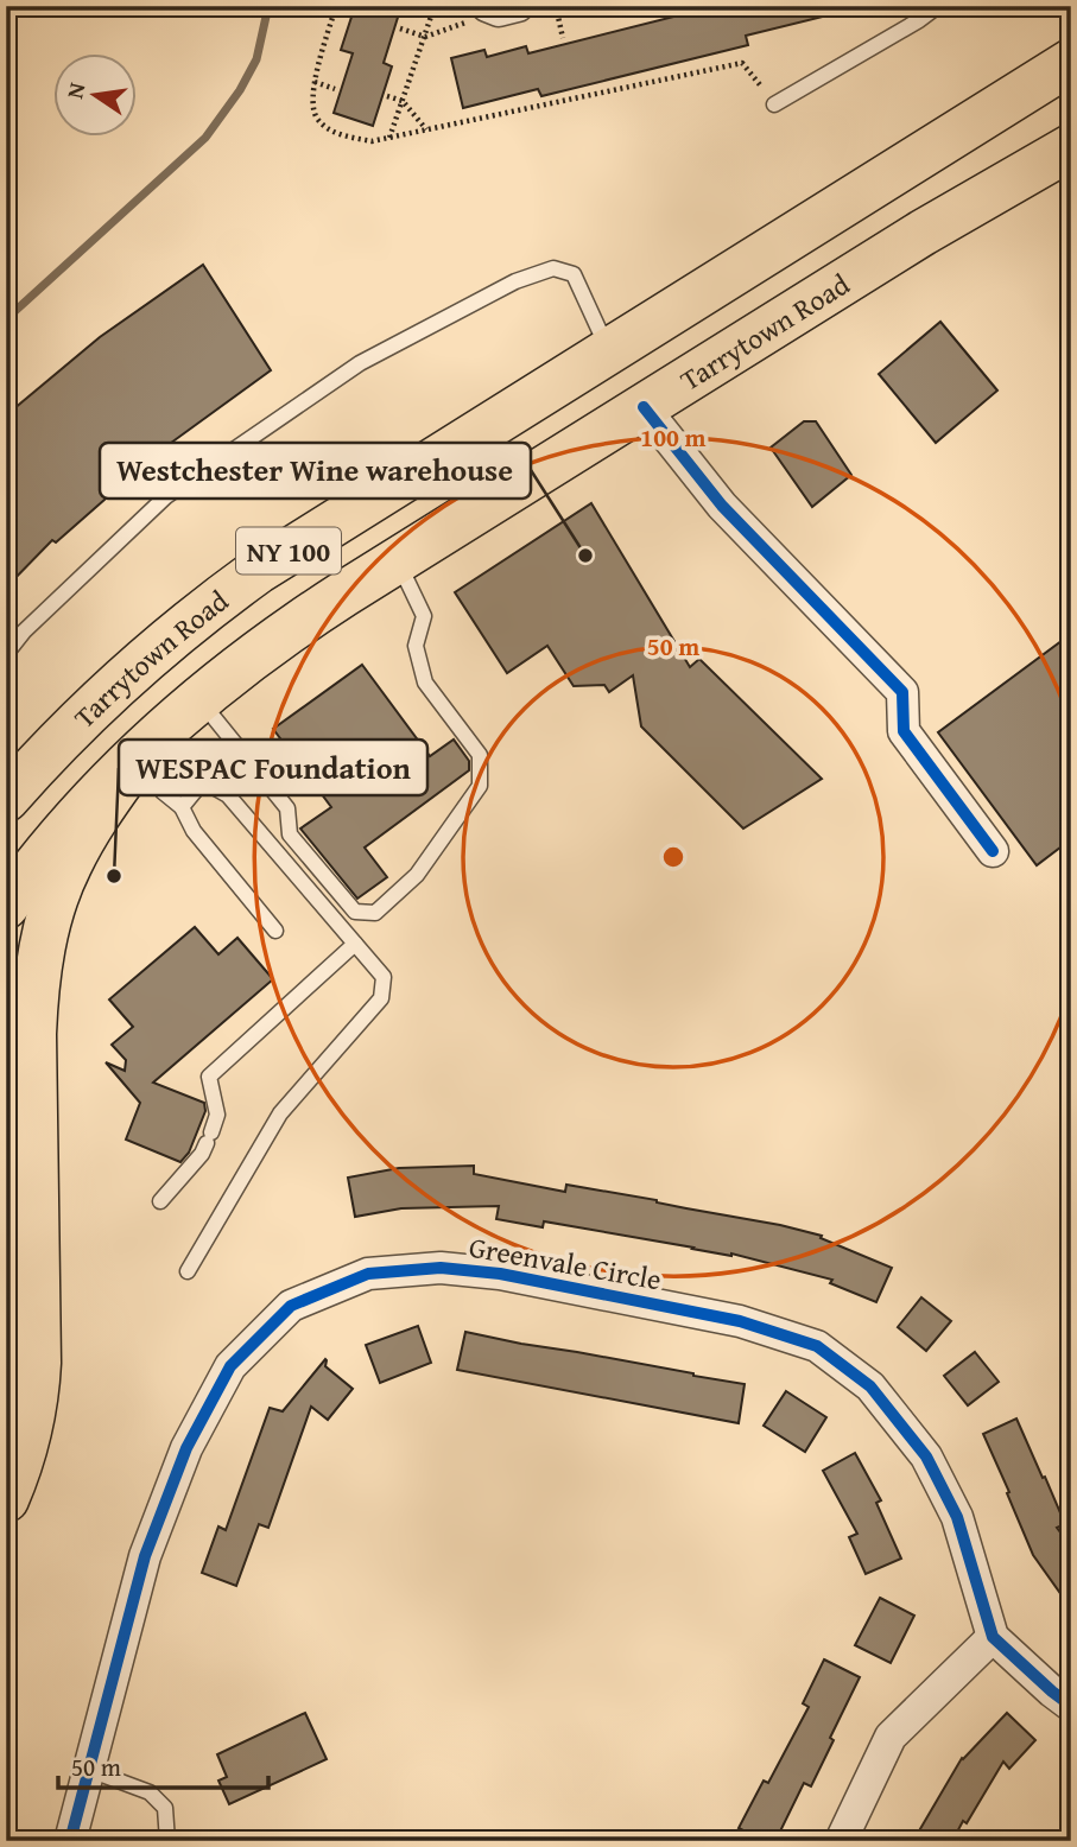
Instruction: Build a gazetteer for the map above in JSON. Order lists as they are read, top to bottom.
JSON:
{
  "streets": {
    "main road": ["Tarrytown Road", "NY 100"],
    "street": ["Greenvale Circle"]
  },
  "places": ["Westchester Wine warehouse", "WESPAC Foundation"],
  "scale_bar": "50 m",
  "north": "left",
  "rings": ["100 m", "50 m"]
}
